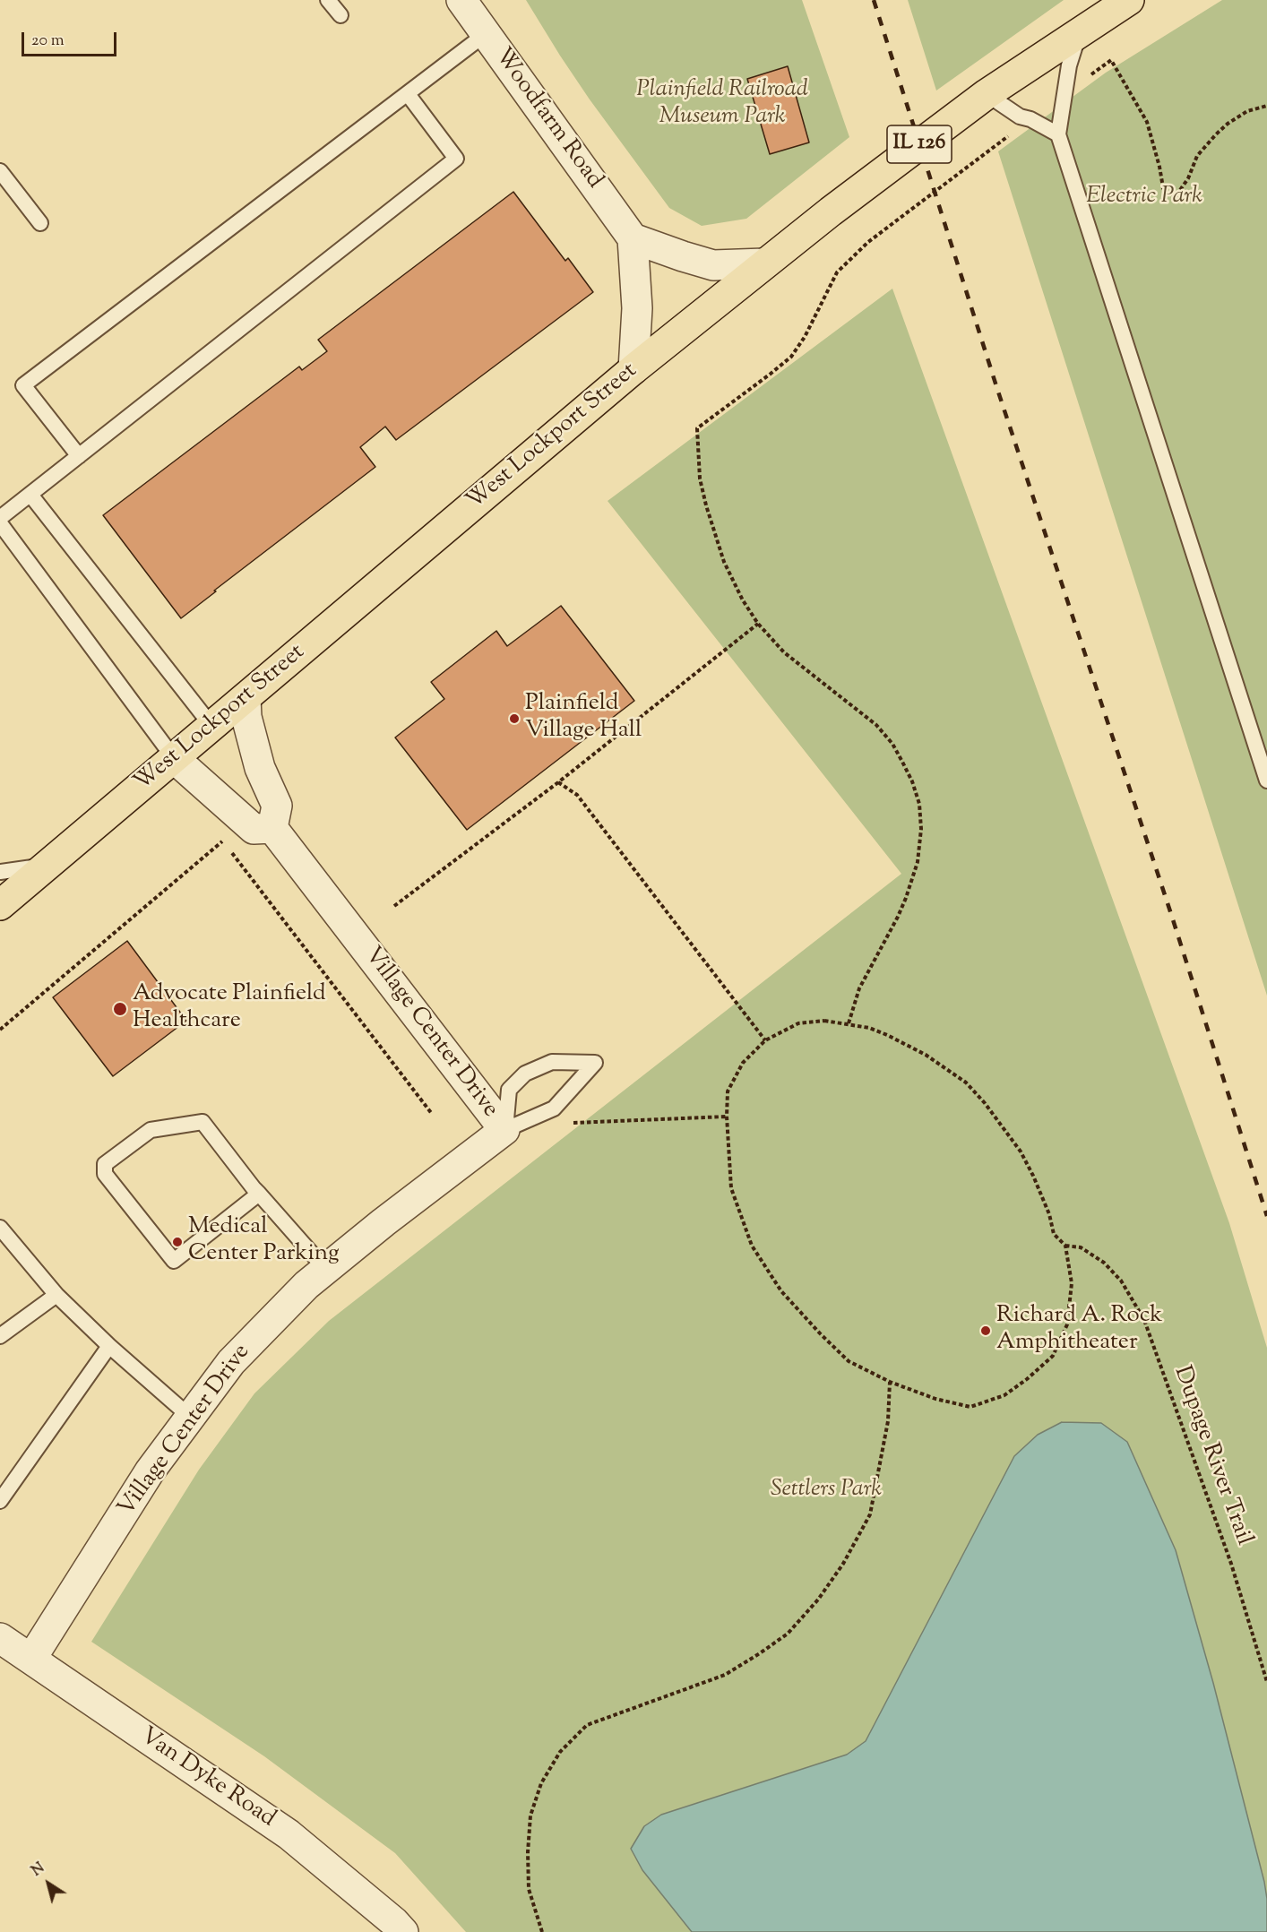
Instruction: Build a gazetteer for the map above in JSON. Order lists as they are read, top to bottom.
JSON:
{
  "streets": {
    "main road": ["IL 126", "West Lockport Street"],
    "street": ["Woodfarm Road", "Village Center Drive", "Van Dyke Road"],
    "path": ["Dupage River Trail"]
  },
  "crossings": [
    ["Village Center Drive", "Van Dyke Road"]
  ],
  "parks": ["Plainfield Railroad Museum Park", "Electric Park", "Settlers Park"],
  "places": [
    "Plainfield Village Hall",
    "Advocate Plainfield Healthcare",
    "Medical Center Parking",
    "Richard A. Rock Amphitheater"
  ],
  "scale_bar": "20 m",
  "north": "top left"
}
